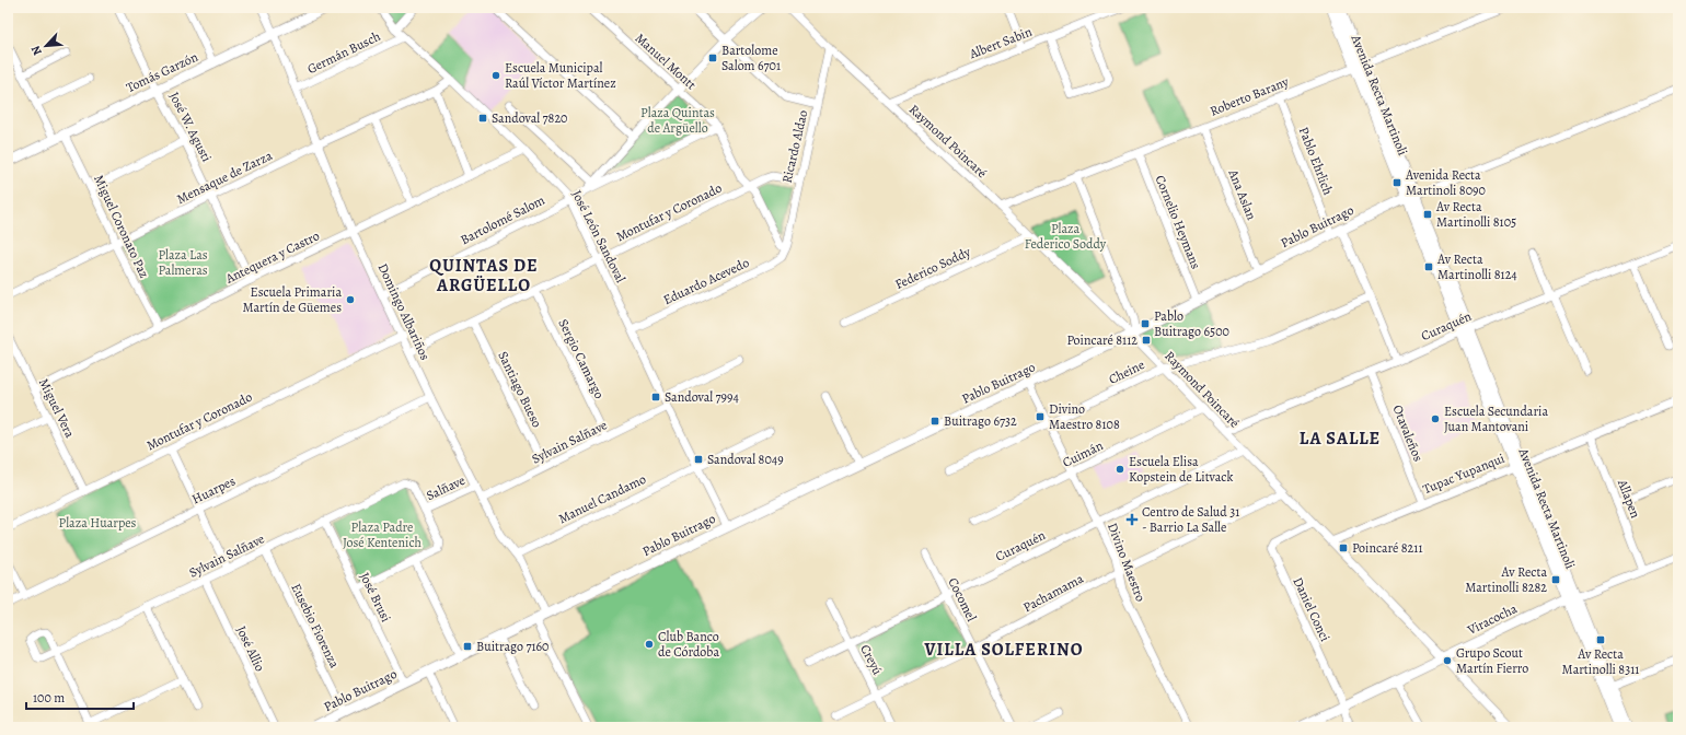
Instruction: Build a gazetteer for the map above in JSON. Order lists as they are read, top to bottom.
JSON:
{
  "streets": {
    "main road": [
      "Tomás Garzón",
      "Avenida Recta Martinoli",
      "Pablo Buitrago",
      "Viracocha"
    ],
    "street": [
      "Albert Sabin",
      "Germán Busch",
      "Manuel Montt",
      "Roberto Barany",
      "José W. Agusti",
      "Raymond Poincaré",
      "Ricardo Aldao",
      "Pablo Ehrlich",
      "Mensaque de Zarza",
      "Ana Aslan",
      "Montufar y Coronado",
      "Bartolomé Salom",
      "Cornelio Heymans",
      "Miguel Coronato Paz",
      "José León Sandoval",
      "Antequera y Castro",
      "Federico Soddy",
      "Eduardo Acevedo",
      "Domingo Albariños",
      "Curaquén",
      "Sergio Camargo",
      "Cheine",
      "Santiago Bueso",
      "Miguel Vera",
      "Otavaleños",
      "Sylvain Salñave",
      "Cuimán",
      "Tupac Yupanqui",
      "Salñave",
      "Huarpes",
      "Manuel Candamo",
      "Allapen",
      "Divino Maestro",
      "Pachamama",
      "José Brusi",
      "Cocomel",
      "Daniel Conci",
      "Eusebio Fiorenza",
      "José Allio",
      "Creyú"
    ]
  },
  "crossings": [
    ["Albert Sabin", "Raymond Poincaré"],
    ["Germán Busch", "José León Sandoval"],
    ["Germán Busch", "Domingo Albariños"],
    ["Manuel Montt", "Ricardo Aldao"],
    ["Manuel Montt", "Montufar y Coronado"],
    ["Manuel Montt", "Bartolomé Salom"],
    ["Manuel Montt", "Eduardo Acevedo"],
    ["Tomás Garzón", "José W. Agusti"],
    ["Tomás Garzón", "Miguel Coronato Paz"],
    ["Tomás Garzón", "Domingo Albariños"],
    ["Avenida Recta Martinoli", "Roberto Barany"],
    ["Avenida Recta Martinoli", "Pablo Buitrago"],
    ["Avenida Recta Martinoli", "Curaquén"],
    ["Avenida Recta Martinoli", "Tupac Yupanqui"],
    ["Avenida Recta Martinoli", "Viracocha"],
    ["Roberto Barany", "Raymond Poincaré"],
    ["Roberto Barany", "Pablo Ehrlich"],
    ["Roberto Barany", "Ana Aslan"],
    ["Roberto Barany", "Cornelio Heymans"],
    ["José W. Agusti", "Mensaque de Zarza"],
    ["José W. Agusti", "Antequera y Castro"],
    ["Raymond Poincaré", "Ricardo Aldao"],
    ["Raymond Poincaré", "Pablo Buitrago"],
    ["Raymond Poincaré", "Federico Soddy"],
    ["Raymond Poincaré", "Curaquén"],
    ["Raymond Poincaré", "Cheine"],
    ["Raymond Poincaré", "Cuimán"],
    ["Raymond Poincaré", "Tupac Yupanqui"],
    ["Raymond Poincaré", "Pachamama"],
    ["Raymond Poincaré", "Daniel Conci"],
    ["Raymond Poincaré", "Viracocha"],
    ["Ricardo Aldao", "Montufar y Coronado"],
    ["Ricardo Aldao", "Eduardo Acevedo"],
    ["Pablo Ehrlich", "Pablo Buitrago"],
    ["Mensaque de Zarza", "Miguel Coronato Paz"],
    ["Mensaque de Zarza", "José León Sandoval"],
    ["Mensaque de Zarza", "Domingo Albariños"],
    ["Ana Aslan", "Pablo Buitrago"],
    ["Montufar y Coronado", "José León Sandoval"],
    ["Montufar y Coronado", "Domingo Albariños"],
    ["Montufar y Coronado", "Sergio Camargo"],
    ["Montufar y Coronado", "Santiago Bueso"],
    ["Montufar y Coronado", "Miguel Vera"],
    ["Bartolomé Salom", "José León Sandoval"],
    ["Bartolomé Salom", "Domingo Albariños"],
    ["Cornelio Heymans", "Pablo Buitrago"],
    ["Miguel Coronato Paz", "Antequera y Castro"],
    ["Pablo Buitrago", "José León Sandoval"],
    ["Pablo Buitrago", "Domingo Albariños"],
    ["Pablo Buitrago", "Divino Maestro"],
    ["Pablo Buitrago", "José Brusi"],
    ["Pablo Buitrago", "Eusebio Fiorenza"],
    ["José León Sandoval", "Antequera y Castro"],
    ["José León Sandoval", "Eduardo Acevedo"],
    ["José León Sandoval", "Sylvain Salñave"],
    ["José León Sandoval", "Manuel Candamo"],
    ["Antequera y Castro", "Domingo Albariños"],
    ["Antequera y Castro", "Miguel Vera"],
    ["Domingo Albariños", "Sylvain Salñave"],
    ["Domingo Albariños", "Salñave"],
    ["Domingo Albariños", "Huarpes"],
    ["Domingo Albariños", "Manuel Candamo"],
    ["Curaquén", "Otavaleños"],
    ["Curaquén", "Divino Maestro"],
    ["Curaquén", "Cocomel"],
    ["Curaquén", "Creyú"],
    ["Sergio Camargo", "Sylvain Salñave"],
    ["Cheine", "Divino Maestro"],
    ["Santiago Bueso", "Sylvain Salñave"],
    ["Otavaleños", "Tupac Yupanqui"],
    ["Sylvain Salñave", "Salñave"],
    ["Sylvain Salñave", "José Brusi"],
    ["Sylvain Salñave", "Eusebio Fiorenza"],
    ["Sylvain Salñave", "José Allio"],
    ["Cuimán", "Divino Maestro"],
    ["Tupac Yupanqui", "Allapen"],
    ["Allapen", "Viracocha"],
    ["Divino Maestro", "Pachamama"],
    ["Pachamama", "Cocomel"],
    ["Pachamama", "Creyú"],
    ["Daniel Conci", "Viracocha"]
  ],
  "districts": ["QUINTAS DE ARGÜELLO", "LA SALLE", "VILLA SOLFERINO"],
  "parks": [
    "Plaza Quintas de Argüello",
    "Plaza Federico Soddy",
    "Plaza Las Palmeras",
    "Plaza Huarpes",
    "Plaza Padre José Kentenich"
  ],
  "places": {
    "transit": [
      "Bartolome Salom 6701",
      "Sandoval 7820",
      "Avenida Recta Martinoli 8090",
      "Av Recta Martinolli 8105",
      "Av Recta Martinolli 8124",
      "Pablo Buitrago 6500",
      "Poincaré 8112",
      "Sandoval 7994",
      "Divino Maestro 8108",
      "Buitrago 6732",
      "Sandoval 8049",
      "Poincaré 8211",
      "Av Recta Martinolli 8282",
      "Av Recta Martinolli 8311",
      "Buitrago 7160"
    ],
    "other": [
      "Escuela Municipal Raúl Víctor Martínez",
      "Escuela Primaria Martín de Güemes",
      "Escuela Secundaria Juan Mantovani",
      "Escuela Elisa Kopstein de Litvack",
      "Club Banco de Córdoba",
      "Grupo Scout Martín Fierro"
    ],
    "health": ["Centro de Salud 31 - Barrio La Salle"]
  },
  "scale_bar": "100 m",
  "north": "bottom left"
}
